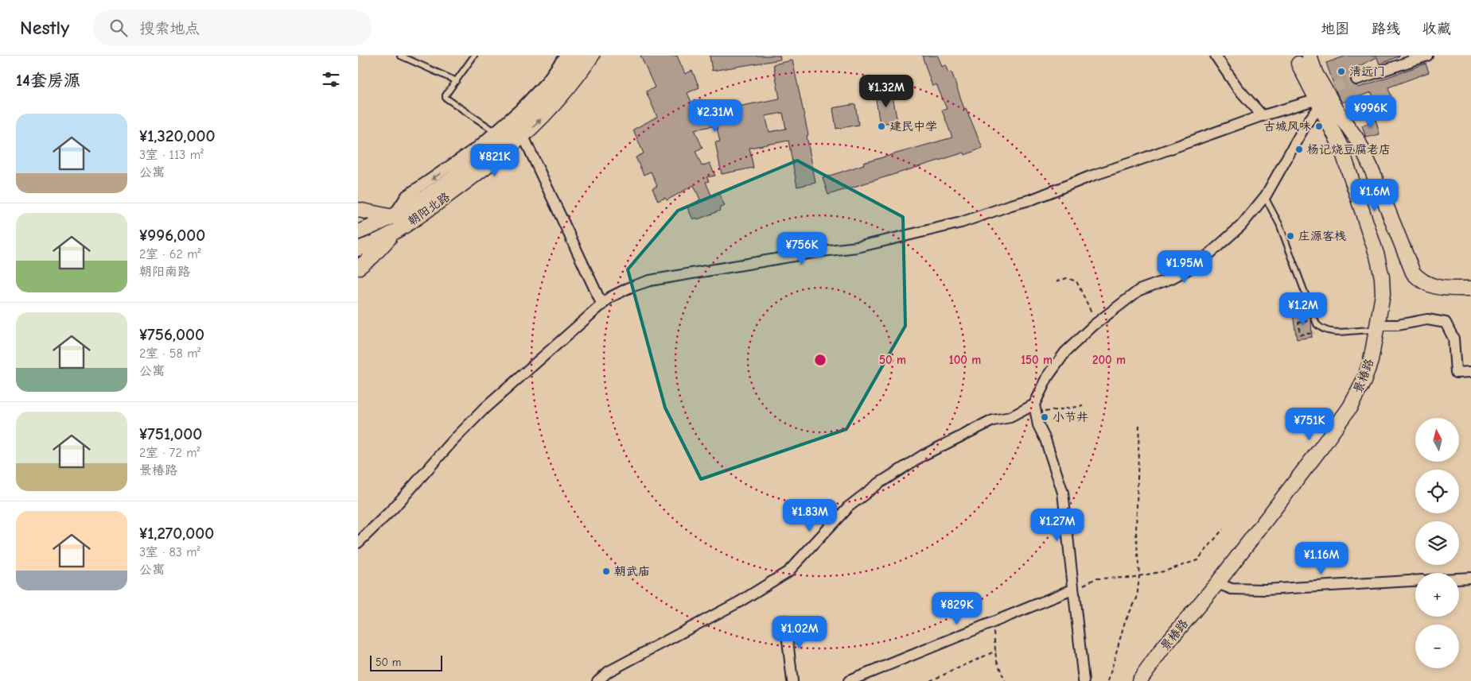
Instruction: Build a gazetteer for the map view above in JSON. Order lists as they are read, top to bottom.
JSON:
{
  "streets": {
    "main road": ["朝阳北路", "景椿路"]
  },
  "places": [
    "清远门",
    "建民中学",
    "古城风味",
    "杨记烧豆腐老店",
    "庄源客栈",
    "小节井",
    "朝武庙"
  ],
  "scale_bar": "50 m",
  "north": "top",
  "page": {
    "header": "Nestly",
    "search": "搜索地点",
    "nav": ["地图", "路线", "收藏"],
    "heading": "14套房源",
    "price": [
      "¥1.32M",
      "¥996K",
      "¥2.31M",
      "¥821K",
      "¥1.6M",
      "¥756K",
      "¥1.95M",
      "¥1.2M",
      "¥751K",
      "¥1.83M",
      "¥1.27M",
      "¥1.16M",
      "¥829K",
      "¥1.02M"
    ],
    "list": [
      {
        "name": "¥1,320,000",
        "note": "3室 · 113 m² · 公寓"
      },
      {
        "name": "¥996,000",
        "note": "2室 · 62 m² · 朝阳南路"
      },
      {
        "name": "¥756,000",
        "note": "2室 · 58 m² · 公寓"
      },
      {
        "name": "¥751,000",
        "note": "2室 · 72 m² · 景椿路"
      },
      {
        "name": "¥1,270,000",
        "note": "3室 · 83 m² · 公寓"
      }
    ],
    "map_buttons": ["+", "−"],
    "scale": "50 m"
  },
  "rings": [
    "50 m",
    "100 m",
    "150 m",
    "200 m"
  ]
}
